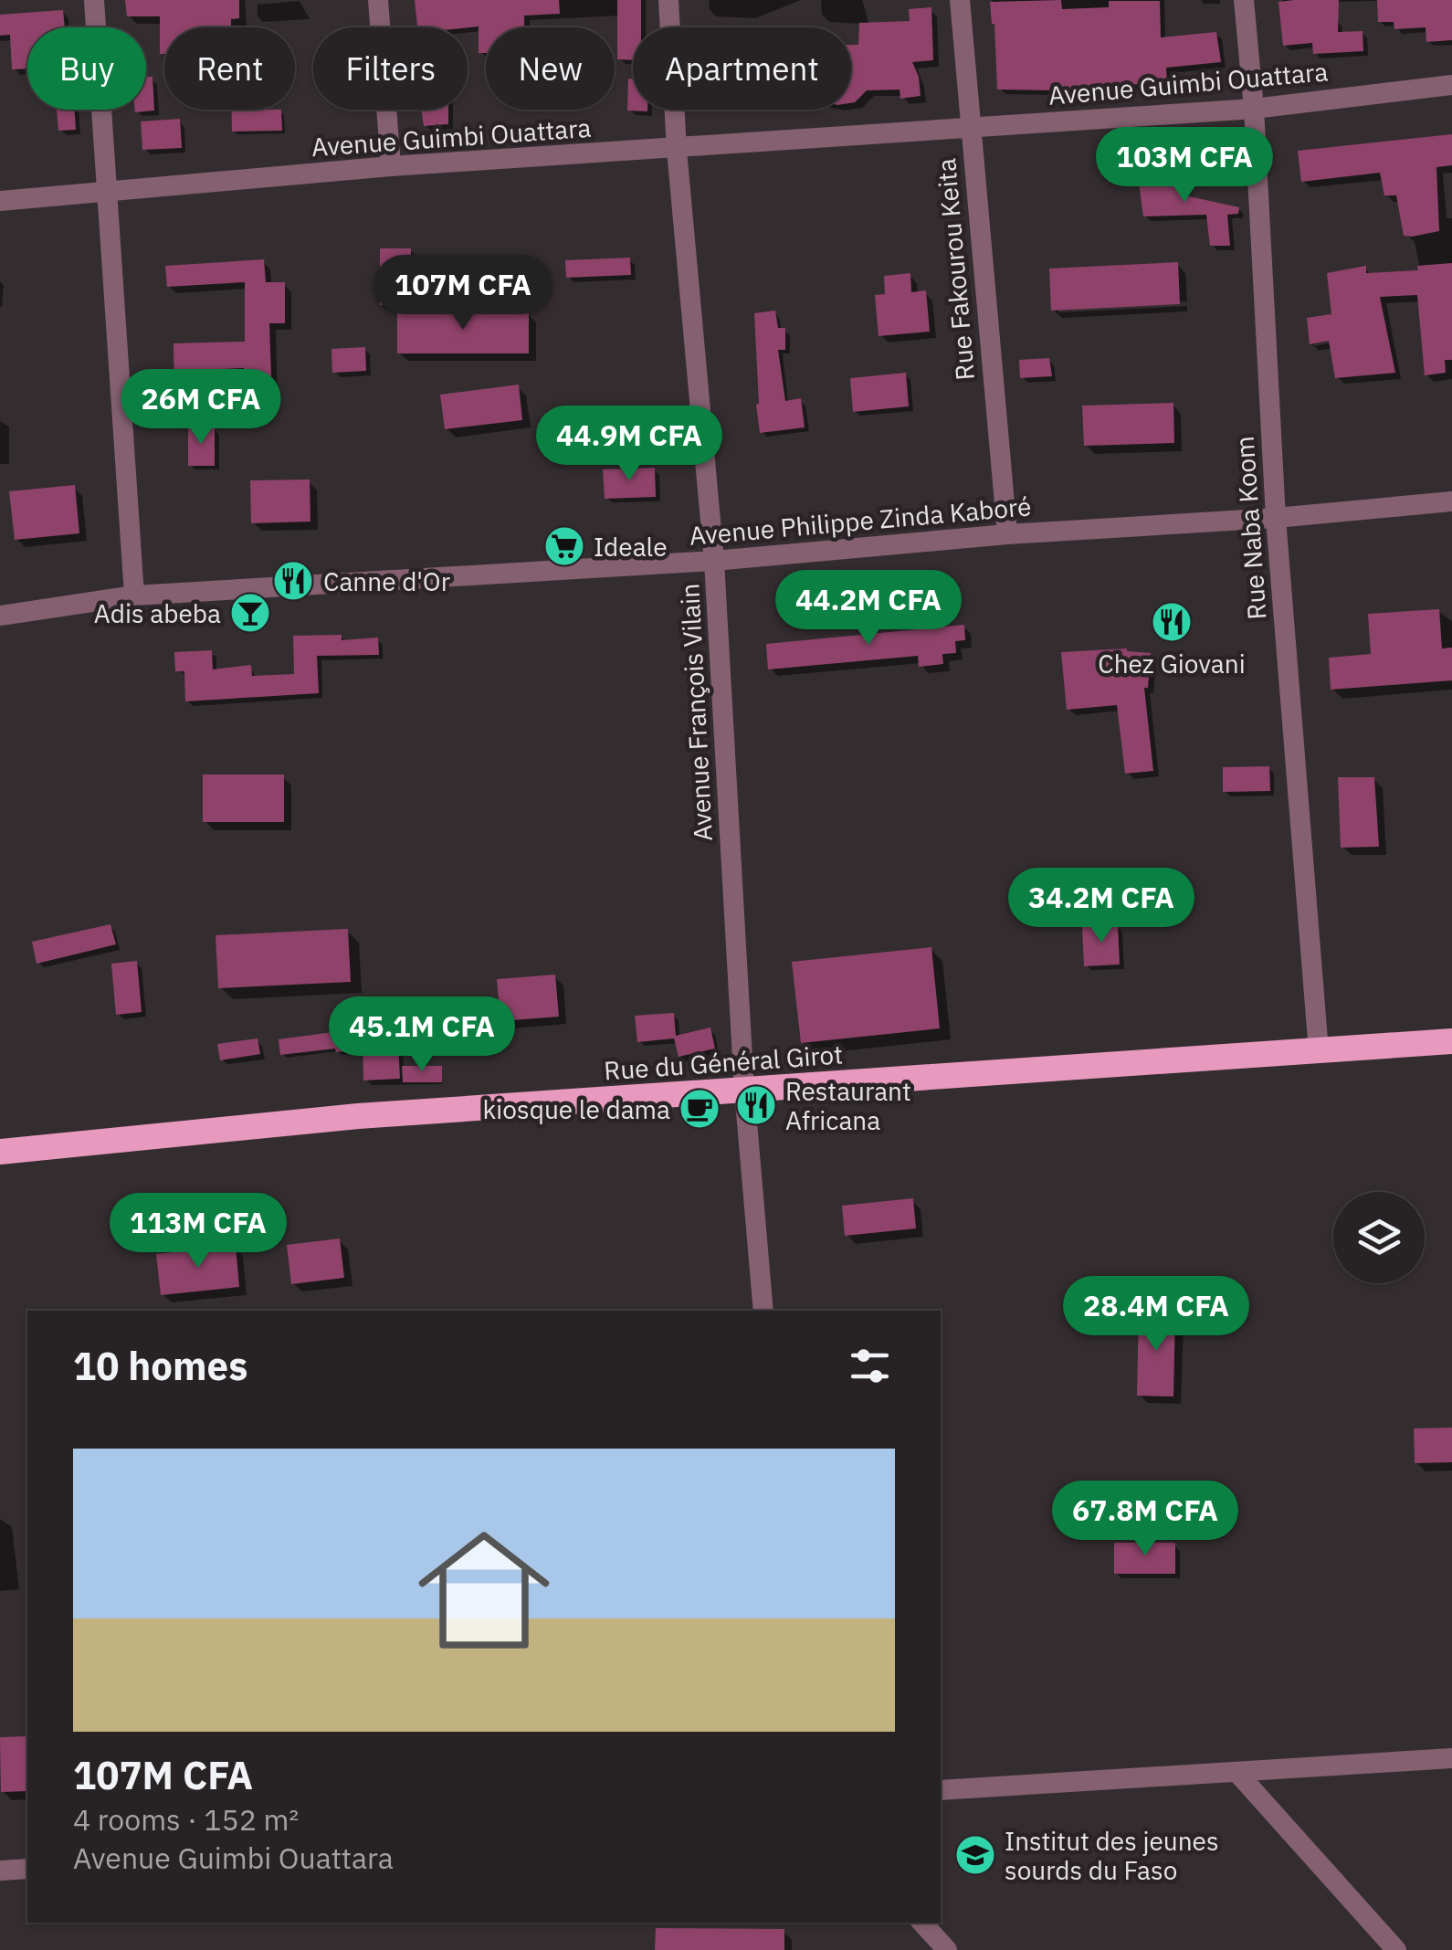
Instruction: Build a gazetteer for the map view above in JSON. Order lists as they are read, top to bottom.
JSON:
{
  "streets": {
    "highway": ["Rue du Général Girot"],
    "street": [
      "Avenue Guimbi Ouattara",
      "Rue Fakourou Keita",
      "Avenue Philippe Zinda Kaboré",
      "Rue Naba Koom",
      "Avenue François Vilain"
    ]
  },
  "crossings": [
    ["Avenue Guimbi Ouattara", "Rue Fakourou Keita"],
    ["Avenue Guimbi Ouattara", "Rue Naba Koom"],
    ["Avenue Guimbi Ouattara", "Avenue François Vilain"],
    ["Rue Fakourou Keita", "Avenue Philippe Zinda Kaboré"],
    ["Avenue Philippe Zinda Kaboré", "Rue Naba Koom"],
    ["Avenue Philippe Zinda Kaboré", "Avenue François Vilain"],
    ["Rue Naba Koom", "Rue du Général Girot"],
    ["Avenue François Vilain", "Rue du Général Girot"]
  ],
  "places": {
    "supermarket": ["Ideale"],
    "restaurant": ["Canne d'Or", "Chez Giovani", "Restaurant Africana"],
    "bar": ["Adis abeba"],
    "cafe": ["kiosque le dama"],
    "school or university": ["Institut des jeunes sourds du Faso"]
  },
  "page": {
    "chip": [
      "Buy",
      "Rent",
      "Filters",
      "New",
      "Apartment"
    ],
    "price": [
      "103M CFA",
      "107M CFA",
      "26M CFA",
      "44.9M CFA",
      "44.2M CFA",
      "34.2M CFA",
      "45.1M CFA",
      "113M CFA",
      "28.4M CFA",
      "67.8M CFA"
    ],
    "heading": "10 homes",
    "list": [
      {
        "name": "107M CFA",
        "note": "4 rooms · 152 m² · Avenue Guimbi Ouattara"
      }
    ]
  }
}
